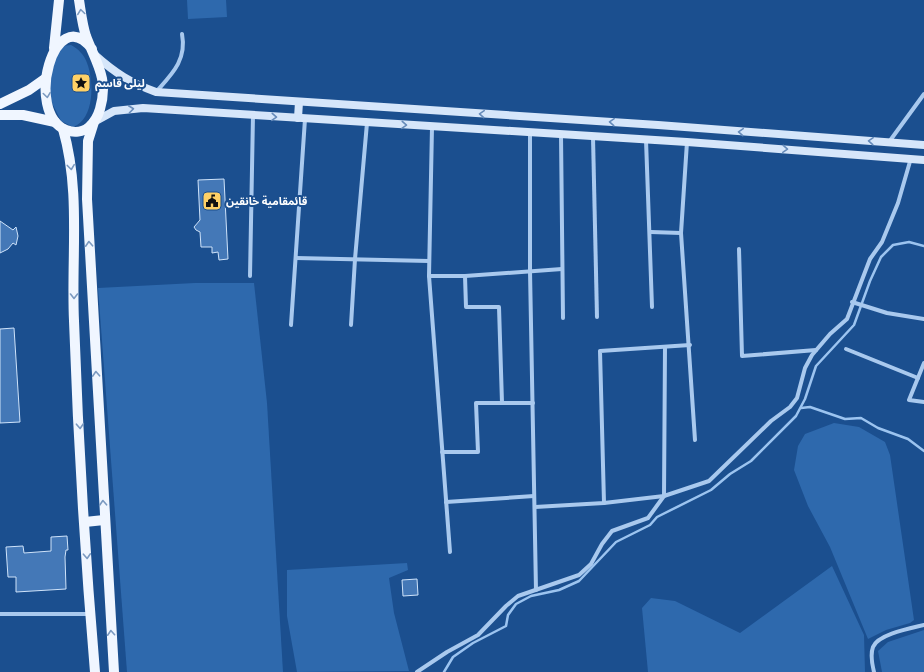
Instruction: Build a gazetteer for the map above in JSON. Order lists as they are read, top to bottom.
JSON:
{
  "places": {
    "place": ["ليلى قاسم"],
    "public building": ["قائمقامية خانقين"]
  }
}
